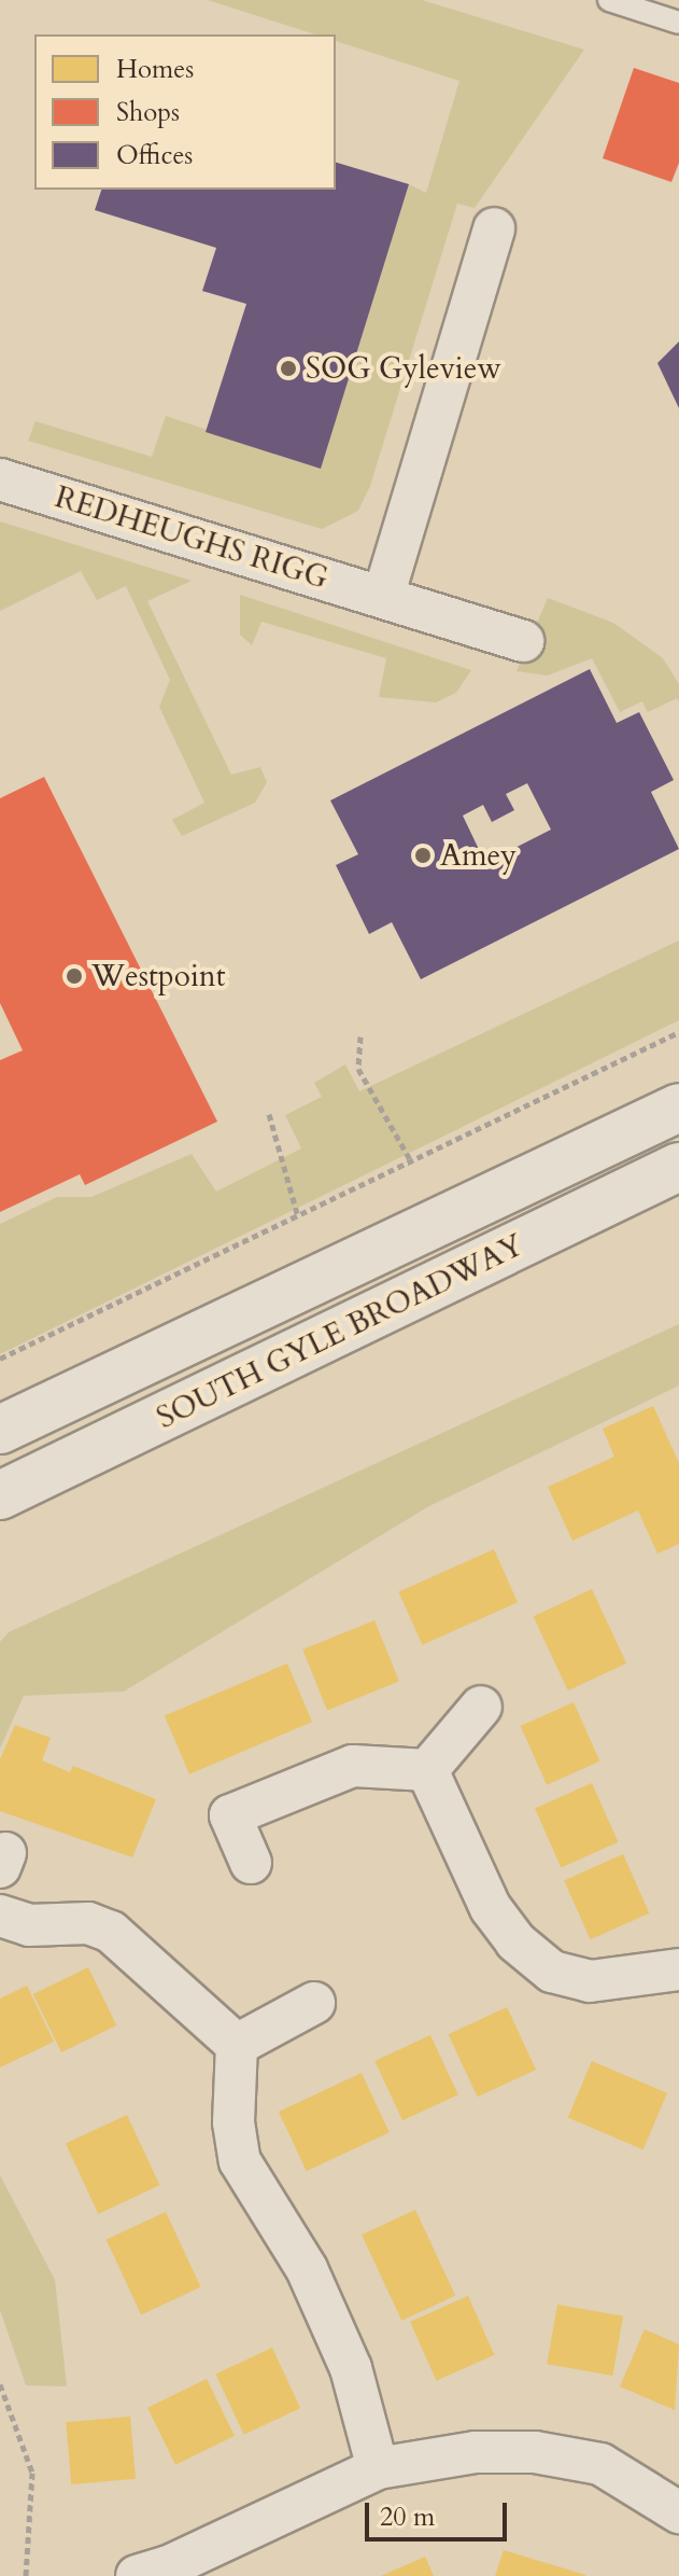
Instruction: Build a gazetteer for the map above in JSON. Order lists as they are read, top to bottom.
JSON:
{
  "streets": {
    "street": ["REDHEUGHS RIGG", "SOUTH GYLE BROADWAY"]
  },
  "places": ["SOG Gyleview", "Amey", "Westpoint"],
  "legend": ["Homes", "Shops", "Offices"],
  "scale_bar": "20 m"
}
